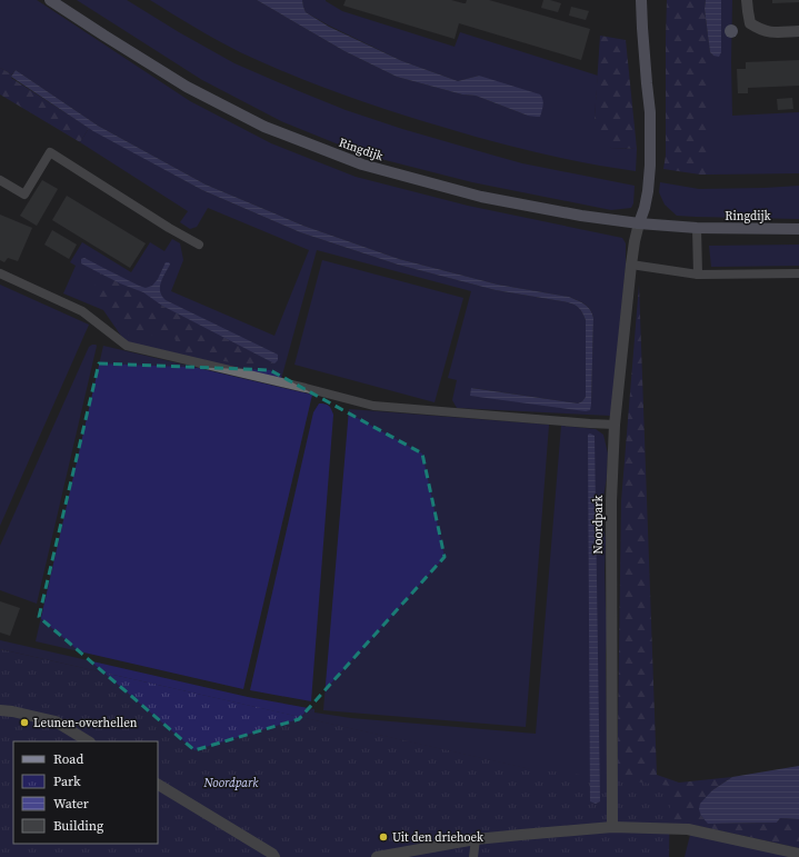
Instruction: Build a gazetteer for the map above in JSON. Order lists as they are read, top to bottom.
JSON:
{
  "streets": {
    "main road": ["Ringdijk"],
    "street": ["Noordpark"]
  },
  "crossings": [
    ["Ringdijk", "Noordpark"]
  ],
  "parks": ["Noordpark"],
  "places": ["Leunen-overhellen", "Uit den driehoek"],
  "legend": [
    "Road",
    "Park",
    "Water",
    "Building"
  ]
}
